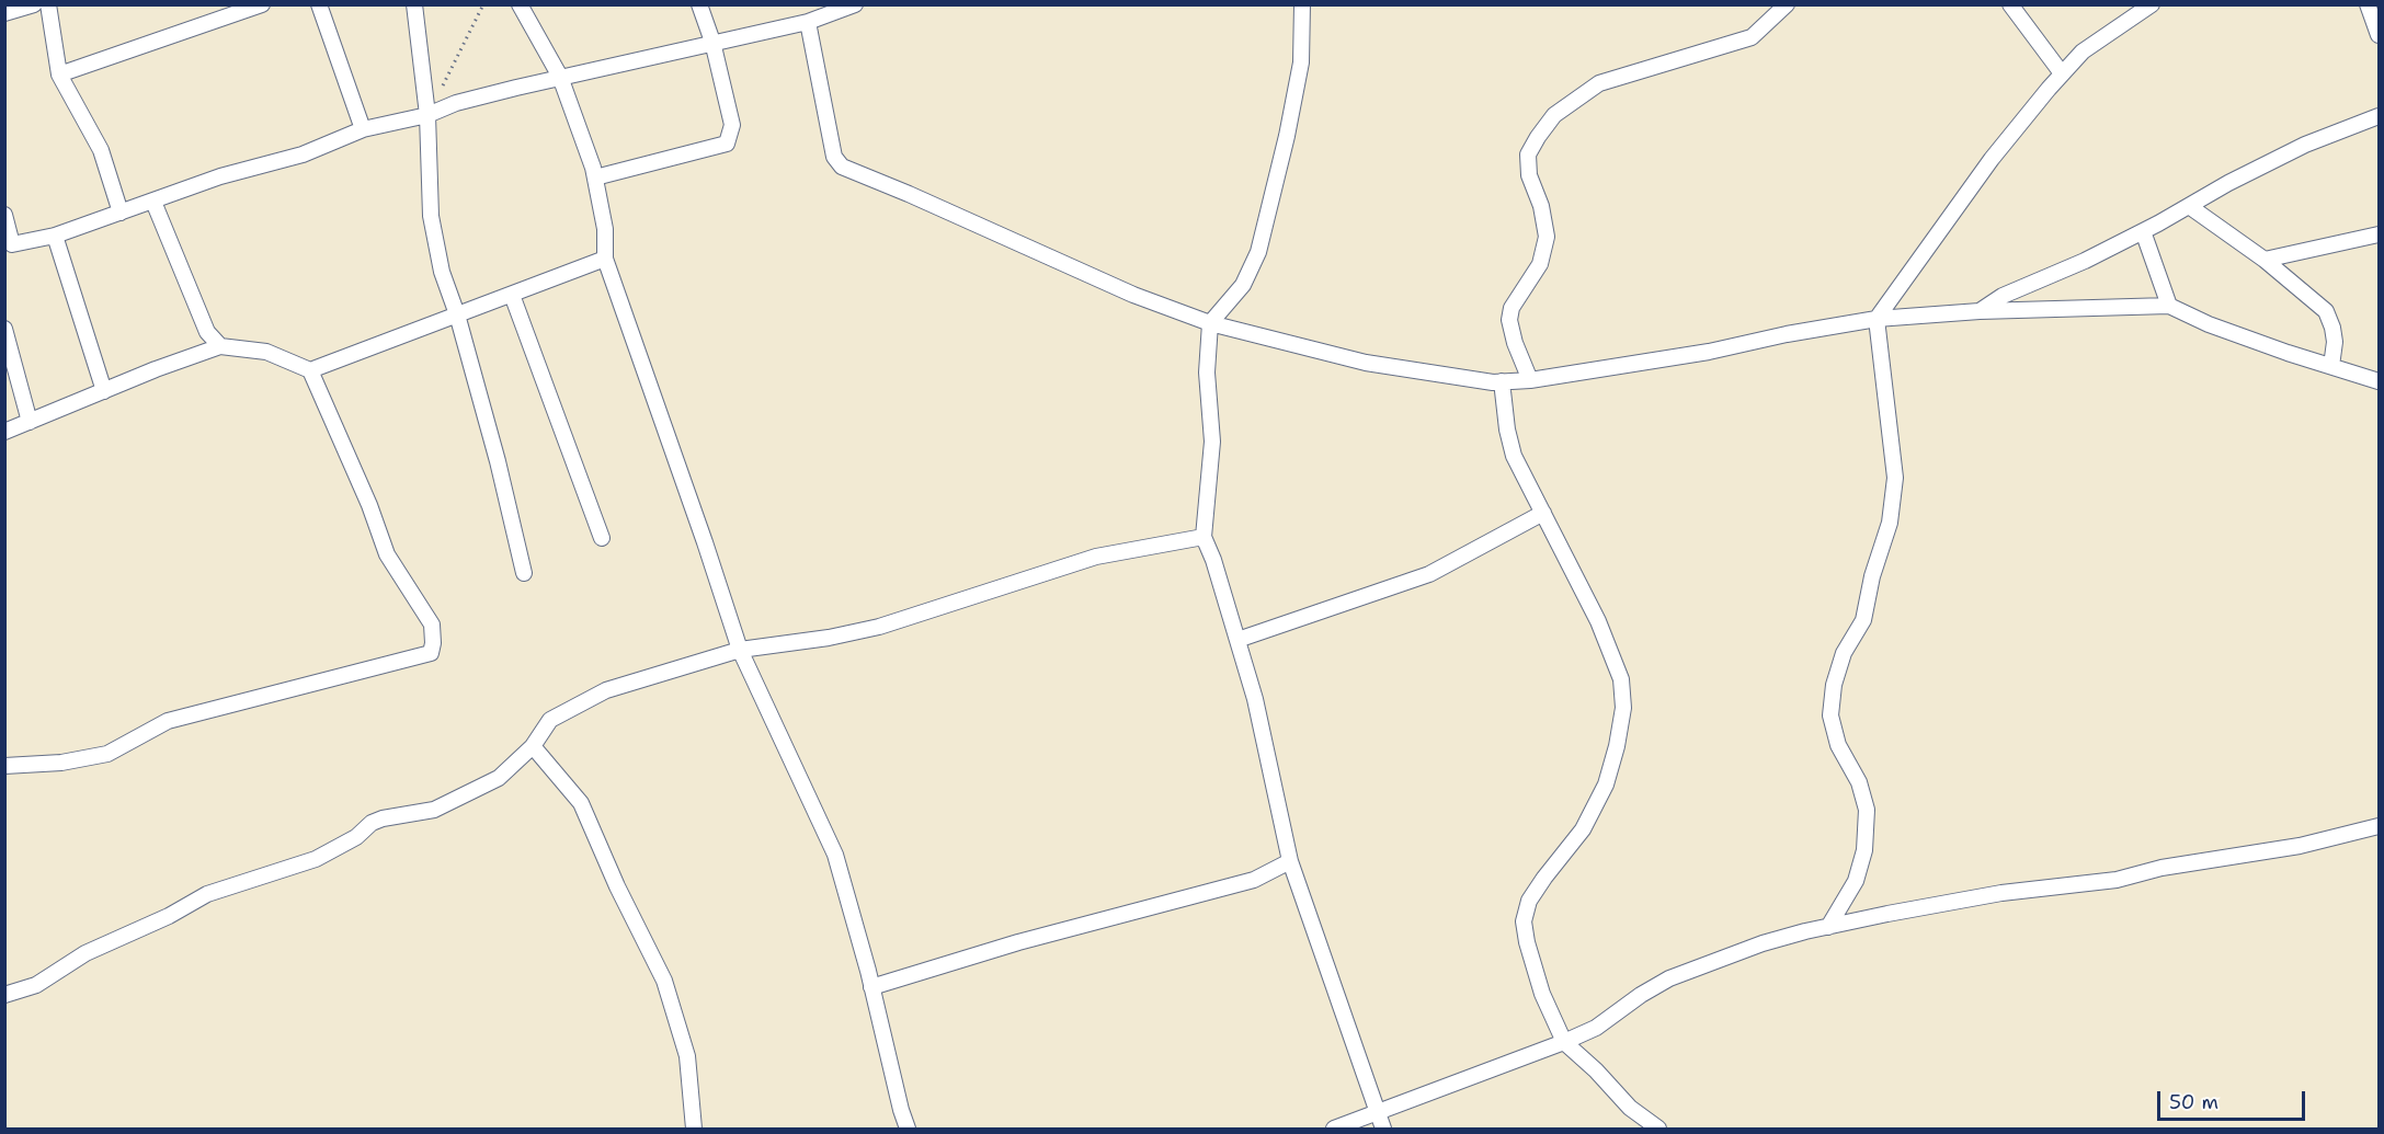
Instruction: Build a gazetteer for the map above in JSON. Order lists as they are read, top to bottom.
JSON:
{
  "scale_bar": "50 m"
}
